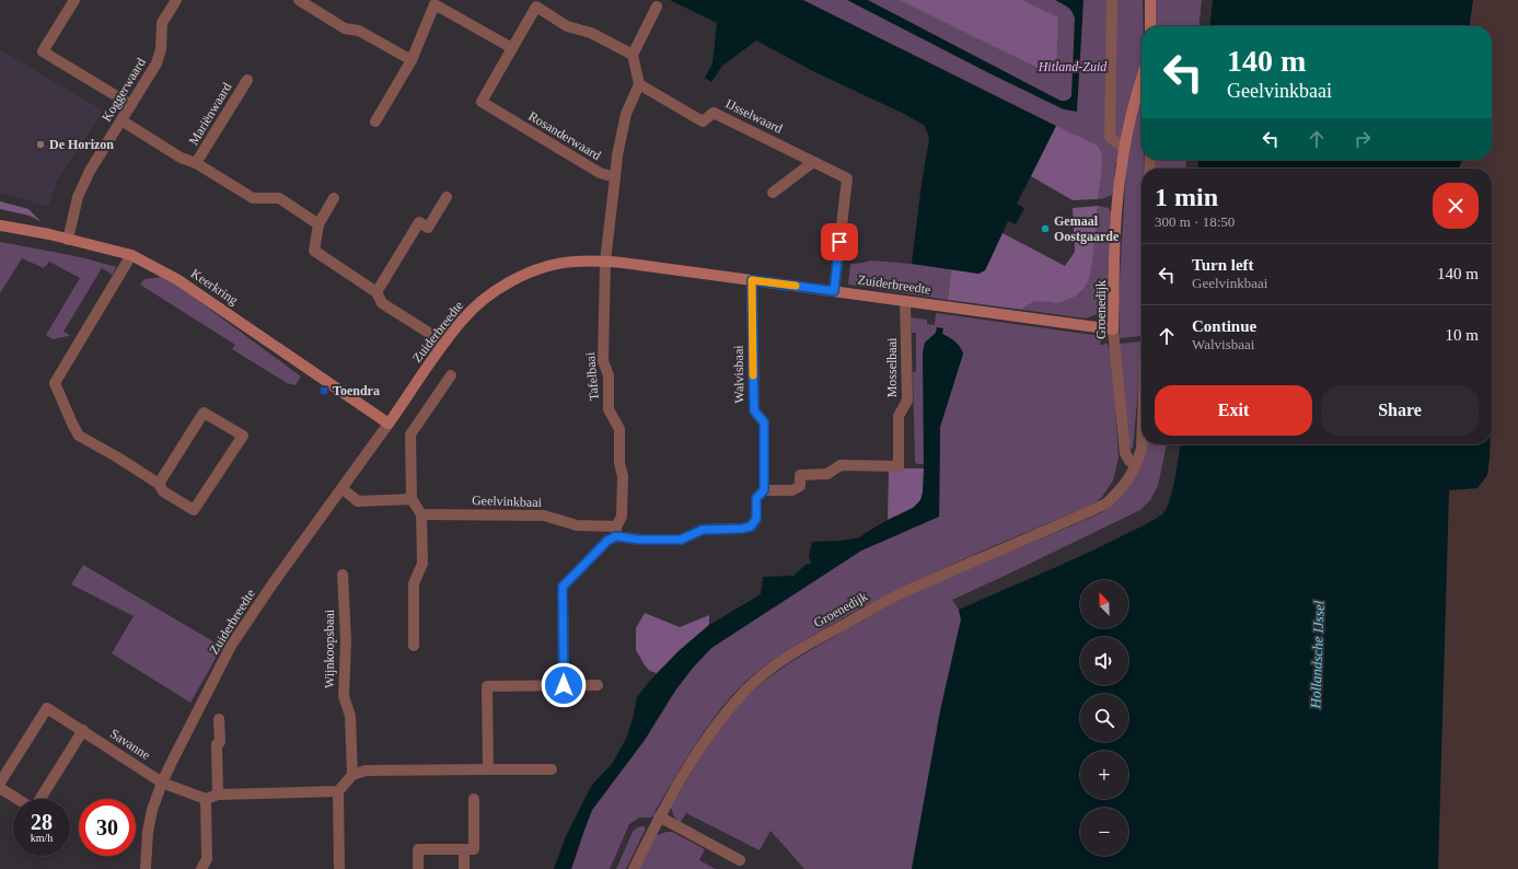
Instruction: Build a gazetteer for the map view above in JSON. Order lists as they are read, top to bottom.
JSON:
{
  "streets": {
    "street": [
      "Koggerwaard",
      "Mariënwaard",
      "IJsselwaard",
      "Rosanderwaard",
      "Zuiderbreedte",
      "Keerkring",
      "Groenedijk",
      "Mosselbaai",
      "Walvisbaai",
      "Tafelbaai",
      "Geelvinkbaai",
      "Wijnkoopsbaai",
      "Savanne"
    ]
  },
  "crossings": [
    ["Koggerwaard", "Mariënwaard"],
    ["Koggerwaard", "Keerkring"],
    ["IJsselwaard", "Zuiderbreedte"],
    ["Zuiderbreedte", "Keerkring"],
    ["Zuiderbreedte", "Groenedijk"],
    ["Zuiderbreedte", "Mosselbaai"],
    ["Zuiderbreedte", "Walvisbaai"],
    ["Zuiderbreedte", "Tafelbaai"],
    ["Zuiderbreedte", "Savanne"],
    ["Mosselbaai", "Walvisbaai"],
    ["Mosselbaai", "Geelvinkbaai"],
    ["Walvisbaai", "Geelvinkbaai"],
    ["Tafelbaai", "Geelvinkbaai"]
  ],
  "water": ["Hollandsche IJssel"],
  "parks": ["Hitland-Zuid"],
  "places": {
    "other": ["De Horizon", "Gemaal Oostgaarde"],
    "transit": ["Toendra"]
  },
  "north": "top left",
  "page": {
    "turn": ["140 m", "Geelvinkbaai"],
    "heading": ["1 min", "300 m · 18:50"],
    "list": [
      {
        "name": "Turn left",
        "note": "Geelvinkbaai",
        "value": "140 m"
      },
      {
        "name": "Continue",
        "note": "Walvisbaai",
        "value": "10 m"
      }
    ],
    "buttons": ["Exit", "Share"],
    "map_buttons": ["+", "−"],
    "speed": "28 km/h",
    "limit": "30"
  }
}
